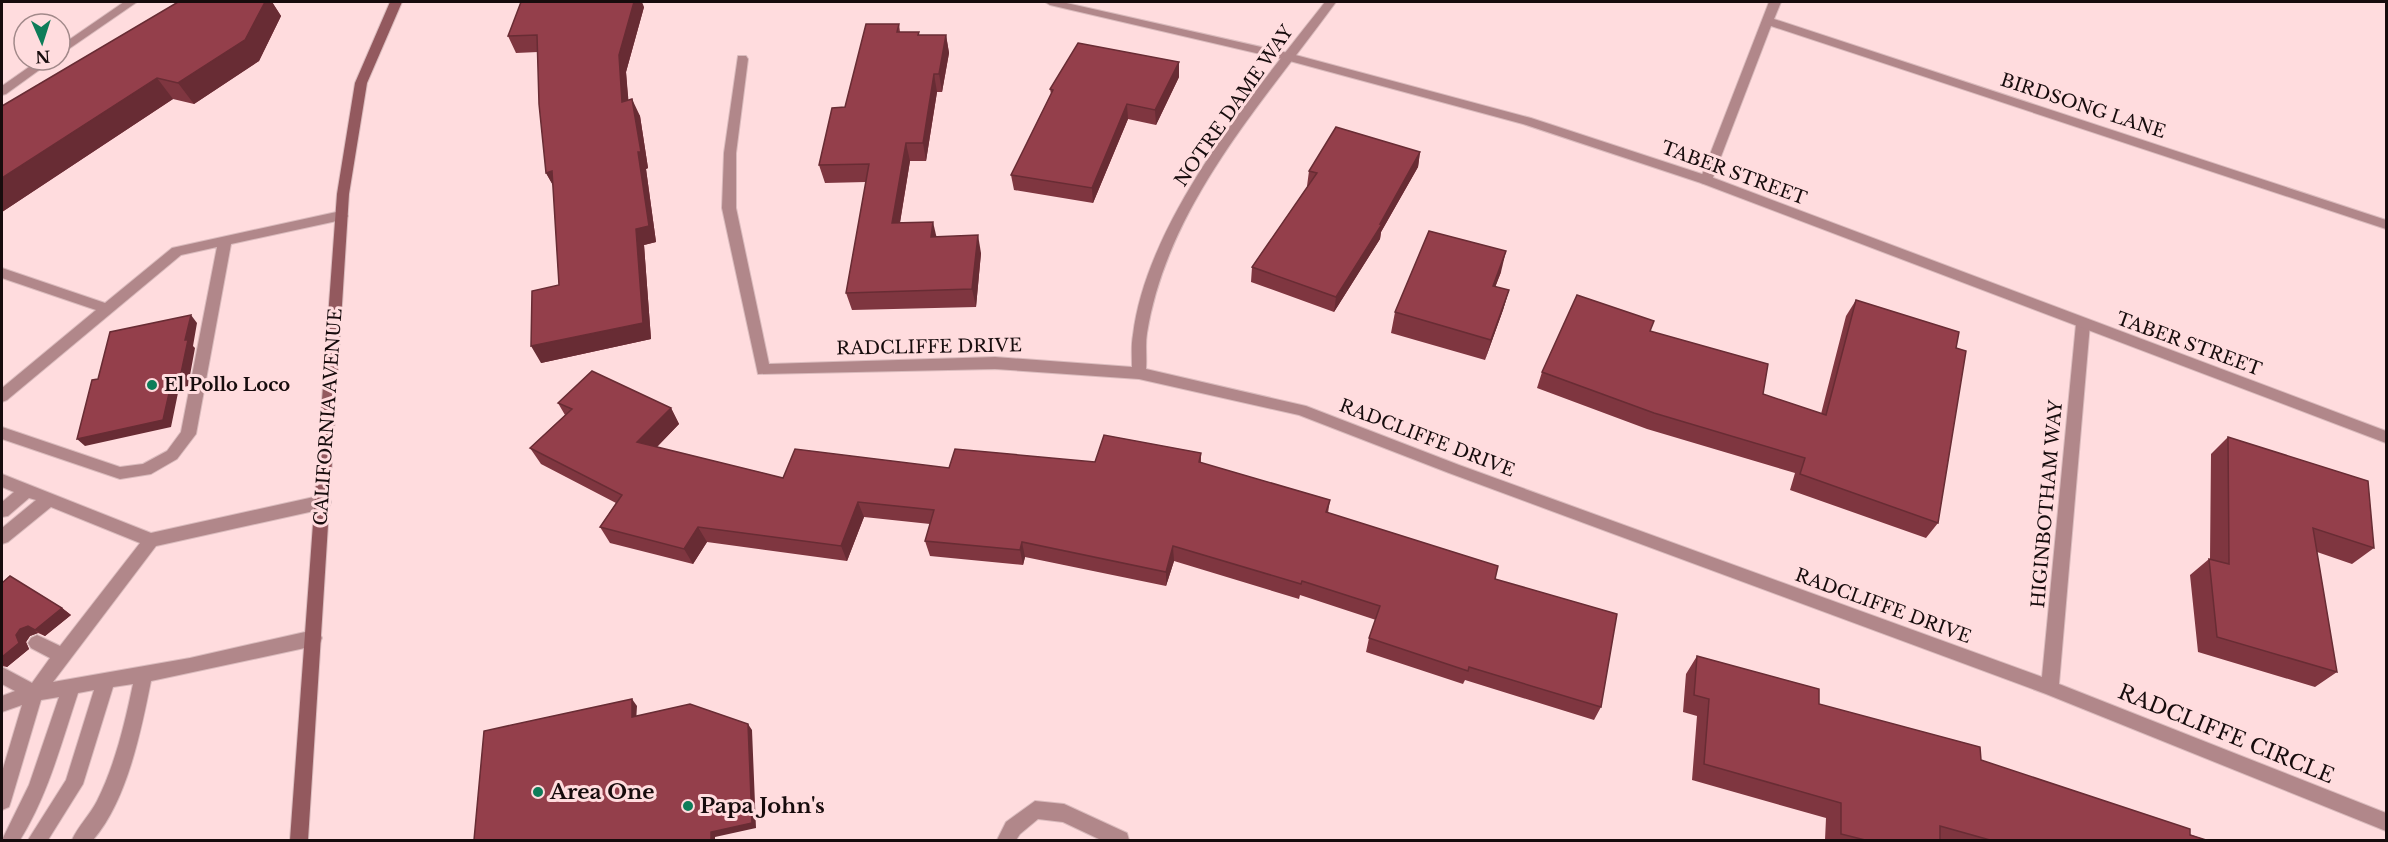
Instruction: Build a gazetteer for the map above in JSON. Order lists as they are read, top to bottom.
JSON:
{
  "streets": {
    "main road": ["CALIFORNIA AVENUE"],
    "street": [
      "NOTRE DAME WAY",
      "BIRDSONG LANE",
      "TABER STREET",
      "RADCLIFFE DRIVE",
      "HIGINBOTHAM WAY",
      "RADCLIFFE CIRCLE"
    ]
  },
  "crossings": [
    ["NOTRE DAME WAY", "TABER STREET"],
    ["NOTRE DAME WAY", "RADCLIFFE DRIVE"],
    ["TABER STREET", "HIGINBOTHAM WAY"],
    ["RADCLIFFE DRIVE", "HIGINBOTHAM WAY"],
    ["RADCLIFFE DRIVE", "RADCLIFFE CIRCLE"],
    ["HIGINBOTHAM WAY", "RADCLIFFE CIRCLE"]
  ],
  "places": ["El Pollo Loco", "Area One", "Papa John's"],
  "north": "bottom"
}
